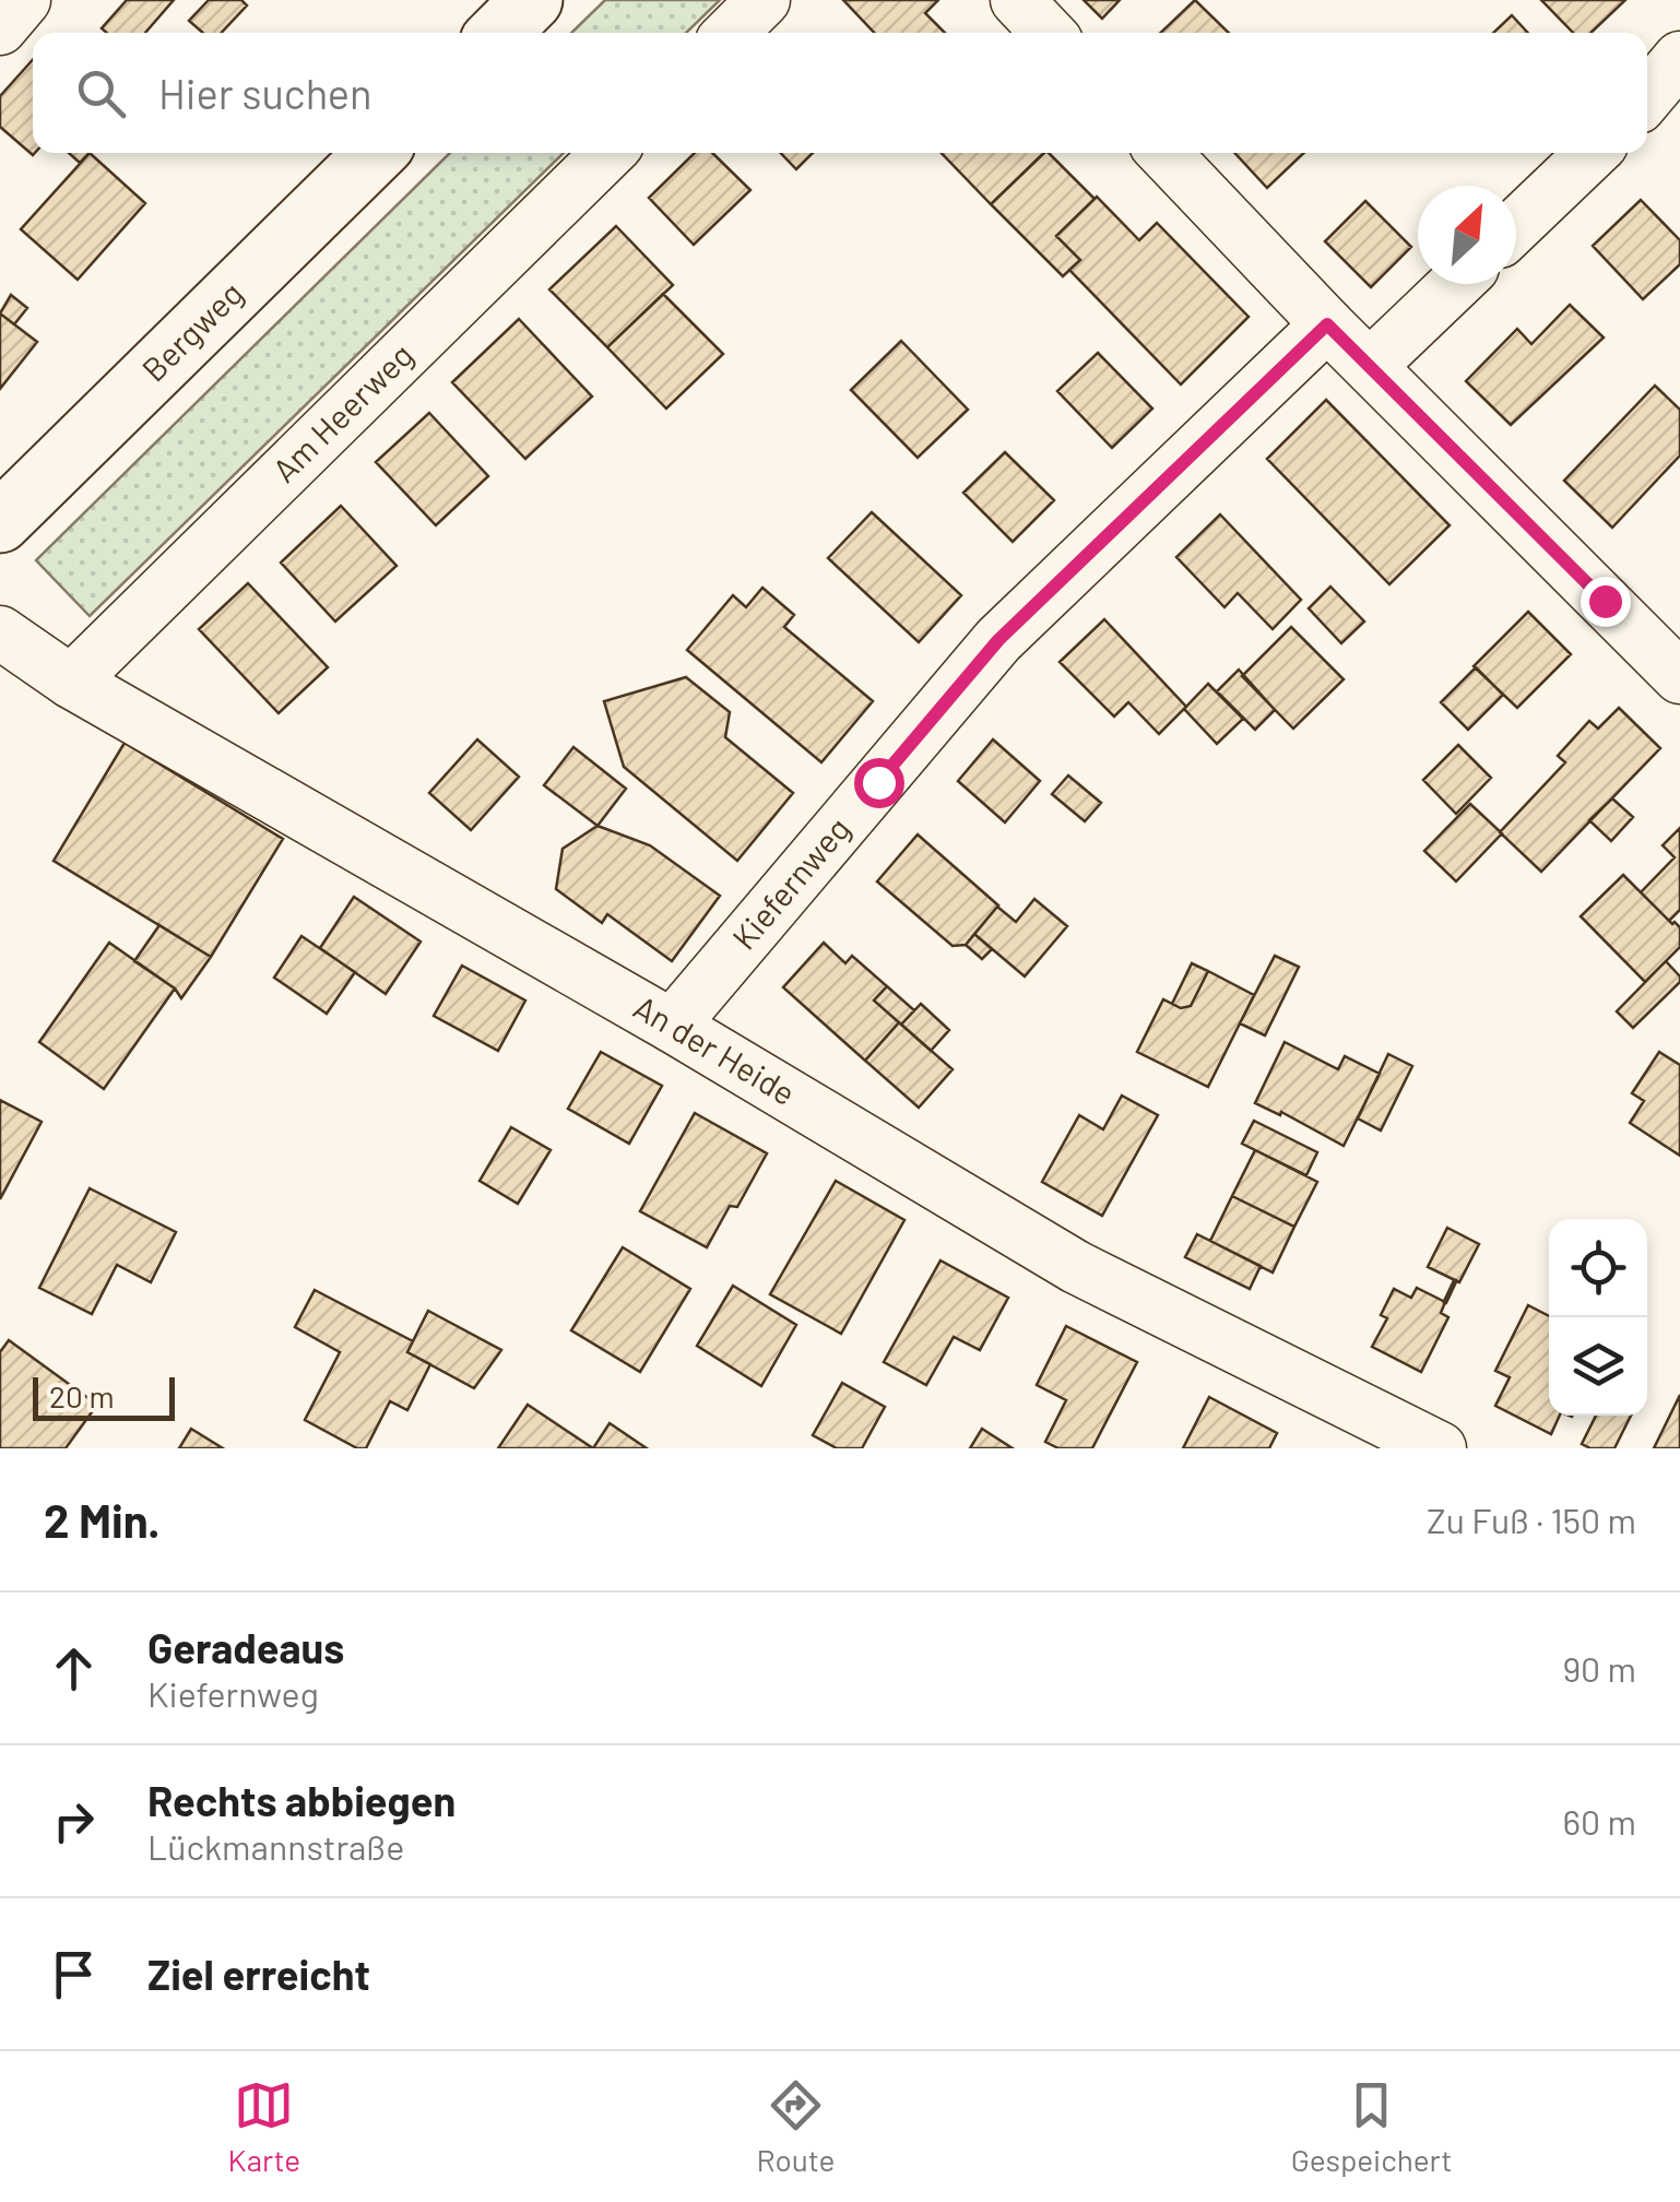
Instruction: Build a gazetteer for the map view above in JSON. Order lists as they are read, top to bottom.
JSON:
{
  "streets": {
    "main road": ["Bergweg"],
    "street": ["Am Heerweg", "Kiefernweg", "An der Heide"]
  },
  "crossings": [
    ["Am Heerweg", "An der Heide"],
    ["Kiefernweg", "An der Heide"]
  ],
  "scale_bar": "20 m",
  "north": "top right",
  "page": {
    "search": "Hier suchen",
    "scale": "20 m",
    "heading": ["2 Min.", "Zu Fuß · 150 m"],
    "list": [
      ["Geradeaus", "Kiefernweg", "90 m"],
      ["Rechts abbiegen", "Lückmannstraße", "60 m"],
      "Ziel erreicht"
    ],
    "nav": ["Karte", "Route", "Gespeichert"]
  }
}
